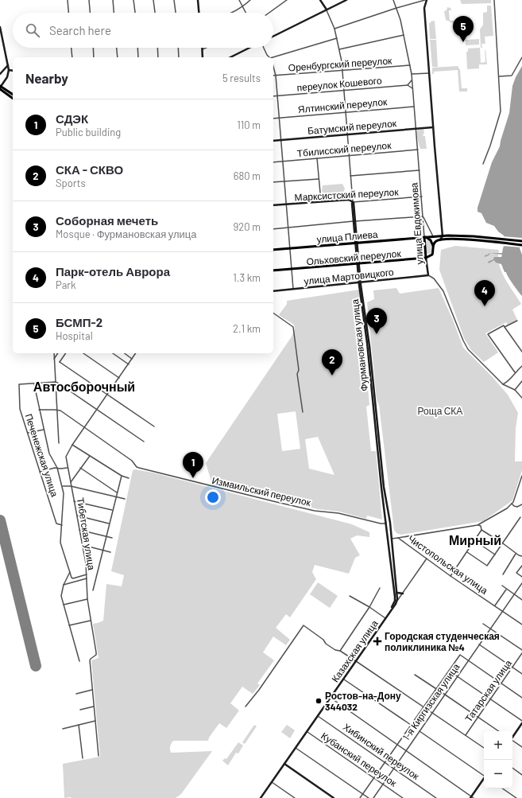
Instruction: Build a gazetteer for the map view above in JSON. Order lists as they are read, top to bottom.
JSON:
{
  "streets": {
    "main road": [
      "Батумский переулок",
      "Марксистский переулок",
      "улица Евдокимова",
      "улица Плиева",
      "Ольховский переулок",
      "улица Мартовицкого",
      "Фурмановская улица",
      "Казахская улица"
    ],
    "street": [
      "Оренбургский переулок",
      "переулок Кошевого",
      "Ялтинский переулок",
      "Тбилисский переулок",
      "Печенежская улица",
      "Измаильский переулок",
      "Тибетская улица",
      "Чистопольская улица",
      "Татарская улица",
      "1-я Киргизская улица",
      "Хибинский переулок",
      "Кубанский переулок"
    ]
  },
  "crossings": [
    ["Оренбургский переулок", "улица Евдокимова"],
    ["Оренбургский переулок", "Фурмановская улица"],
    ["переулок Кошевого", "Фурмановская улица"],
    ["Ялтинский переулок", "улица Евдокимова"],
    ["Ялтинский переулок", "Фурмановская улица"],
    ["Батумский переулок", "улица Евдокимова"],
    ["Батумский переулок", "Фурмановская улица"],
    ["Тбилисский переулок", "улица Евдокимова"],
    ["Тбилисский переулок", "Фурмановская улица"],
    ["Марксистский переулок", "улица Евдокимова"],
    ["Марксистский переулок", "Фурмановская улица"],
    ["улица Евдокимова", "улица Плиева"],
    ["улица Евдокимова", "Ольховский переулок"],
    ["улица Евдокимова", "улица Мартовицкого"],
    ["улица Плиева", "Фурмановская улица"],
    ["Ольховский переулок", "Фурмановская улица"],
    ["улица Мартовицкого", "Фурмановская улица"],
    ["Измаильский переулок", "Тибетская улица"],
    ["Чистопольская улица", "Казахская улица"],
    ["Чистопольская улица", "1-я Киргизская улица"],
    ["Казахская улица", "Хибинский переулок"],
    ["Казахская улица", "Кубанский переулок"],
    ["1-я Киргизская улица", "Хибинский переулок"],
    ["1-я Киргизская улица", "Кубанский переулок"]
  ],
  "districts": ["Автосборочный", "Мирный"],
  "parks": ["Роща СКА"],
  "places": {
    "health": ["Городская студенческая поликлиника №4"],
    "other": ["Ростов-на-Дону 344032"]
  },
  "page": {
    "search": "Search here",
    "pins": [
      "5",
      "4",
      "3",
      "2",
      "1"
    ],
    "heading": ["Nearby", "5 results"],
    "list": [
      {
        "mark": "1",
        "name": "СДЭК",
        "note": "Public building",
        "value": "110 m"
      },
      {
        "mark": "2",
        "name": "СКА - СКВО",
        "note": "Sports",
        "value": "680 m"
      },
      {
        "mark": "3",
        "name": "Соборная мечеть",
        "note": "Mosque · Фурмановская улица",
        "value": "920 m"
      },
      {
        "mark": "4",
        "name": "Парк-отель Аврора",
        "note": "Park",
        "value": "1.3 km"
      },
      {
        "mark": "5",
        "name": "БСМП-2",
        "note": "Hospital",
        "value": "2.1 km"
      }
    ],
    "map_buttons": ["+", "−"]
  }
}
